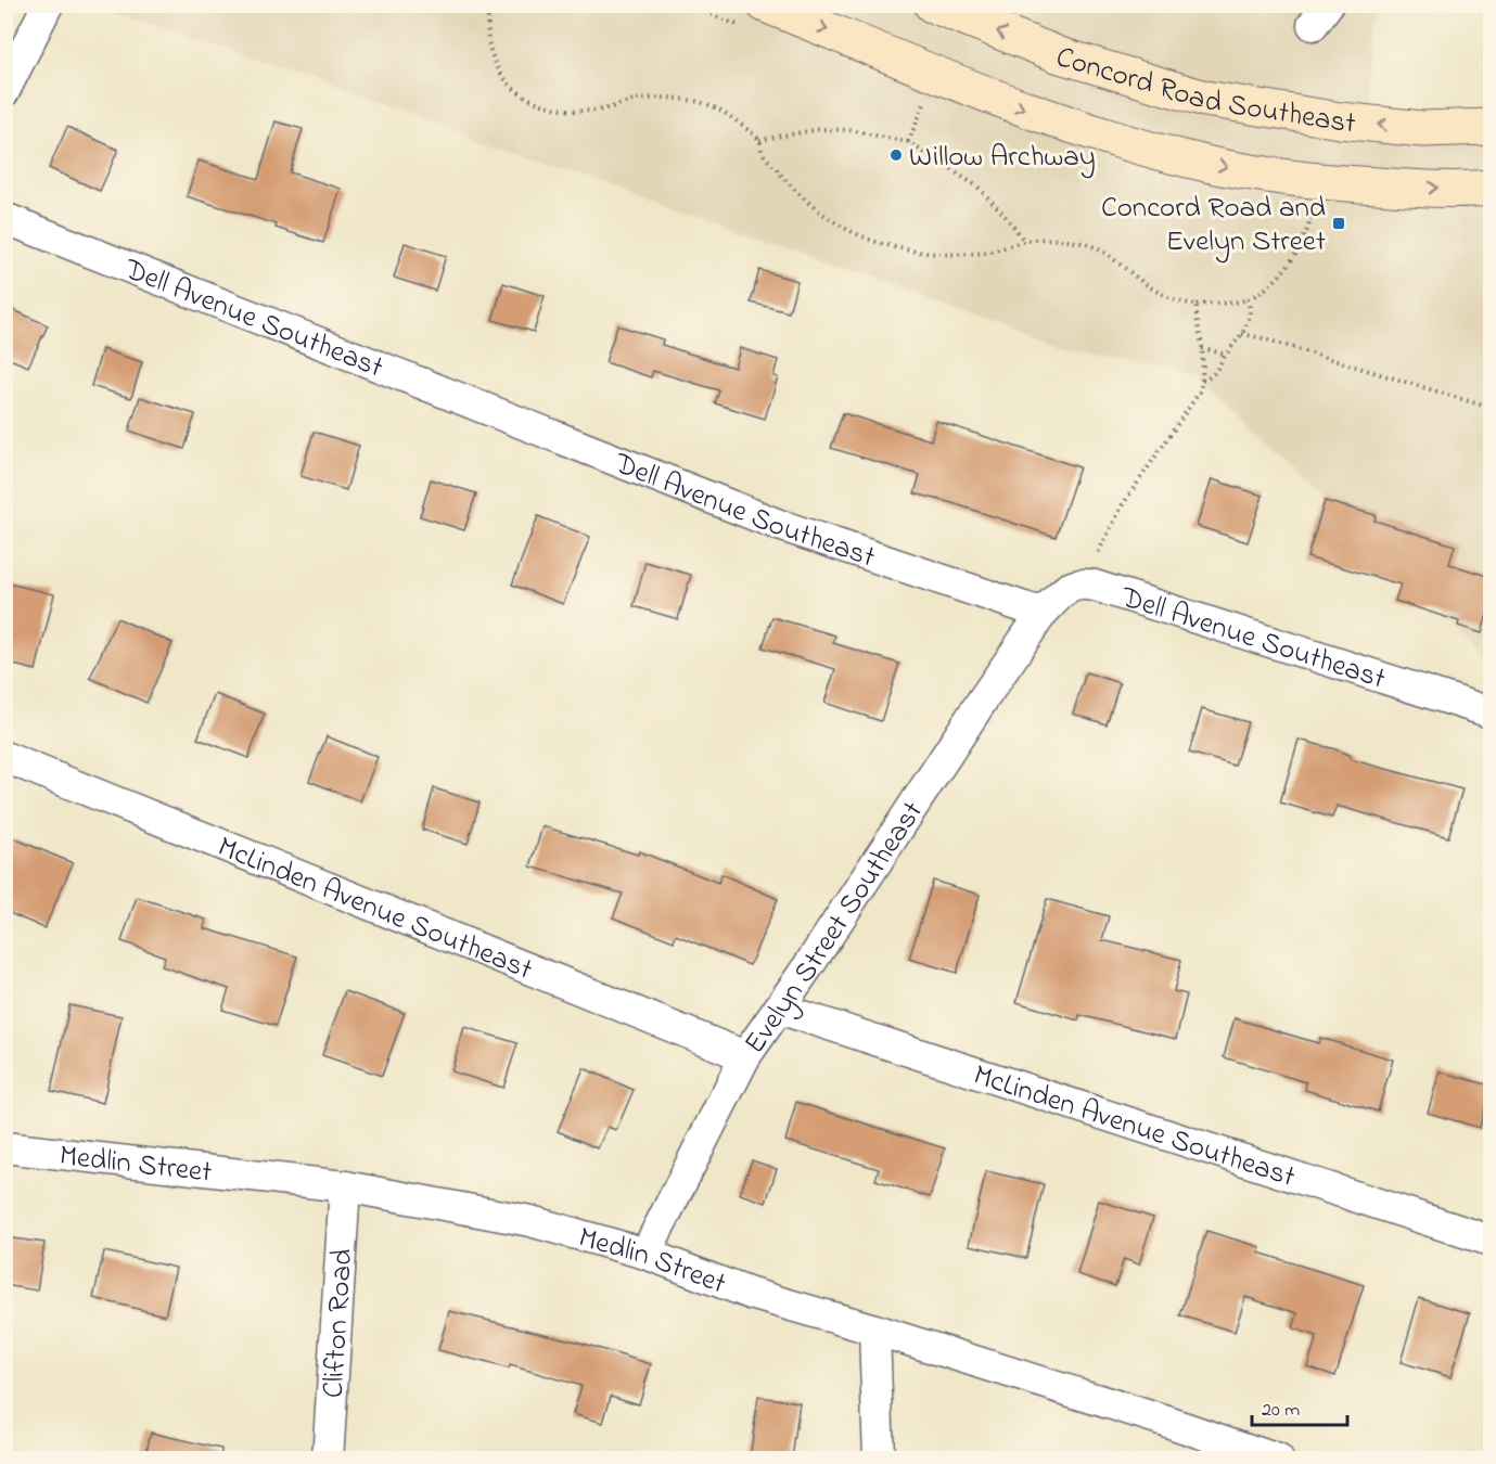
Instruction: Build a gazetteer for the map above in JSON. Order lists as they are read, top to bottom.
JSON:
{
  "streets": {
    "main road": ["Concord Road Southeast"],
    "street": [
      "Dell Avenue Southeast",
      "McLinden Avenue Southeast",
      "Evelyn Street Southeast",
      "Medlin Street",
      "Clifton Road"
    ]
  },
  "crossings": [
    ["Dell Avenue Southeast", "Evelyn Street Southeast"],
    ["McLinden Avenue Southeast", "Evelyn Street Southeast"],
    ["Evelyn Street Southeast", "Medlin Street"],
    ["Medlin Street", "Clifton Road"]
  ],
  "places": {
    "other": ["Willow Archway"],
    "transit": ["Concord Road and Evelyn Street"]
  },
  "scale_bar": "20 m"
}
